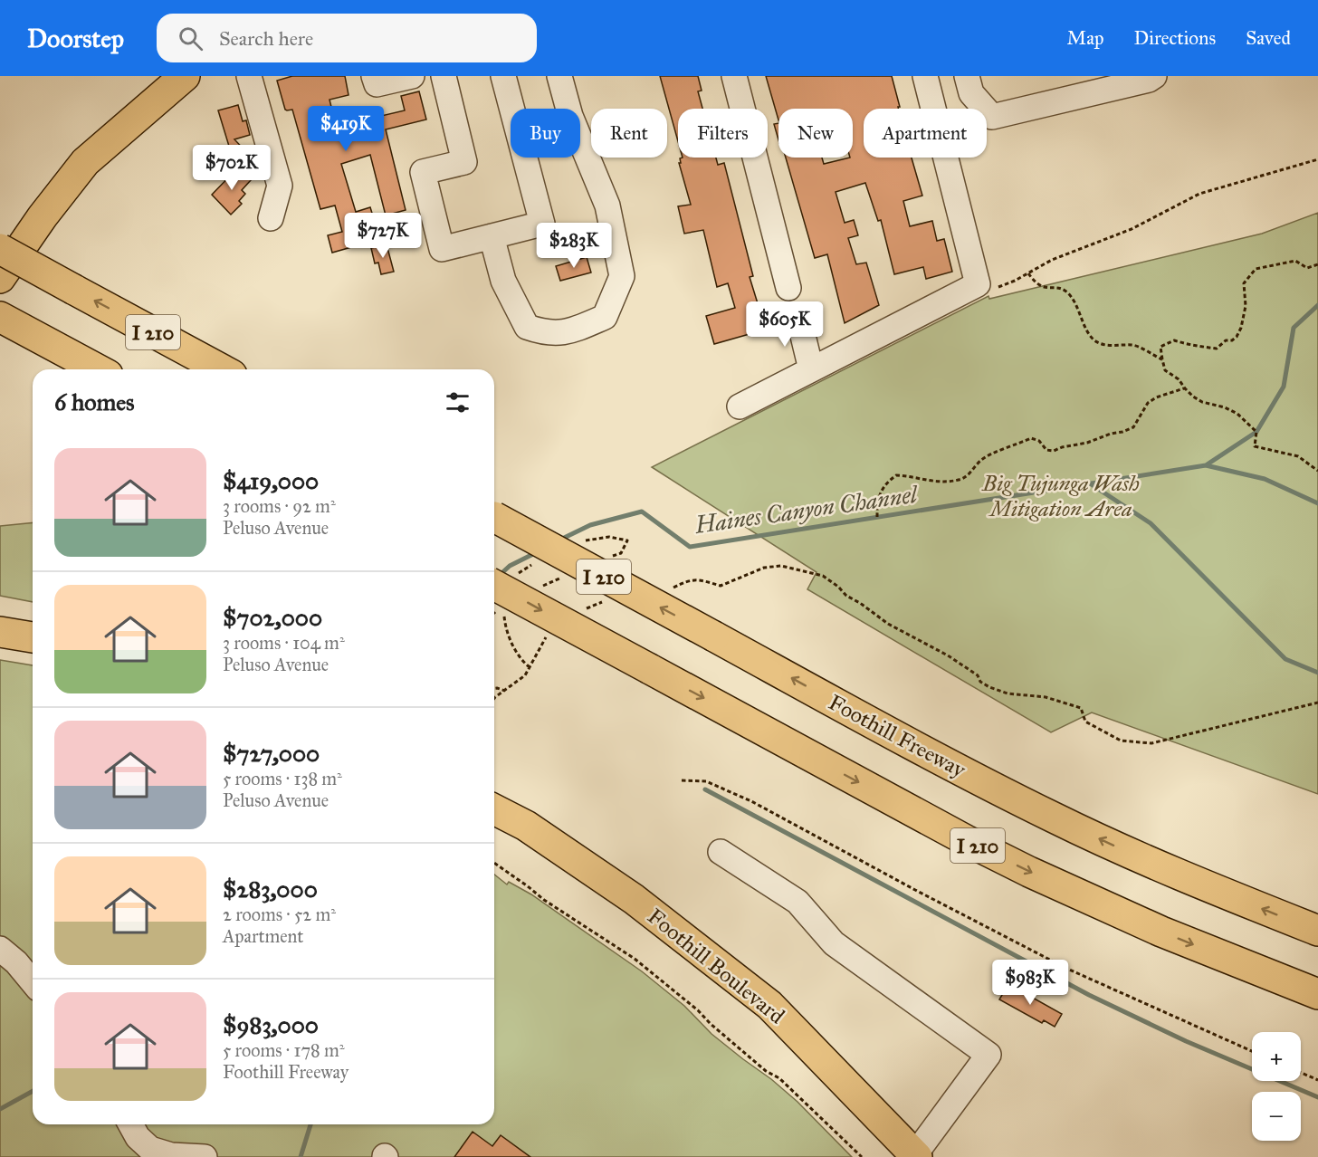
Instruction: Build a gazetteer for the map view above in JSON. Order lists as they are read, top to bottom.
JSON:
{
  "streets": {
    "main road": ["I 210", "Foothill Freeway", "Foothill Boulevard"]
  },
  "water": ["Haines Canyon Channel"],
  "parks": ["Big Tujunga Wash Mitigation Area"],
  "page": {
    "header": "Doorstep",
    "search": "Search here",
    "nav": ["Map", "Directions", "Saved"],
    "price": [
      "$419K",
      "$702K",
      "$727K",
      "$283K",
      "$605K",
      "$983K"
    ],
    "chip": [
      "Buy",
      "Rent",
      "Filters",
      "New",
      "Apartment"
    ],
    "heading": "6 homes",
    "list": [
      {
        "name": "$419,000",
        "note": "3 rooms · 92 m² · Peluso Avenue"
      },
      {
        "name": "$702,000",
        "note": "3 rooms · 104 m² · Peluso Avenue"
      },
      {
        "name": "$727,000",
        "note": "5 rooms · 138 m² · Peluso Avenue"
      },
      {
        "name": "$283,000",
        "note": "2 rooms · 52 m² · Apartment"
      },
      {
        "name": "$983,000",
        "note": "5 rooms · 178 m² · Foothill Freeway"
      }
    ],
    "map_buttons": ["+", "−"]
  }
}
